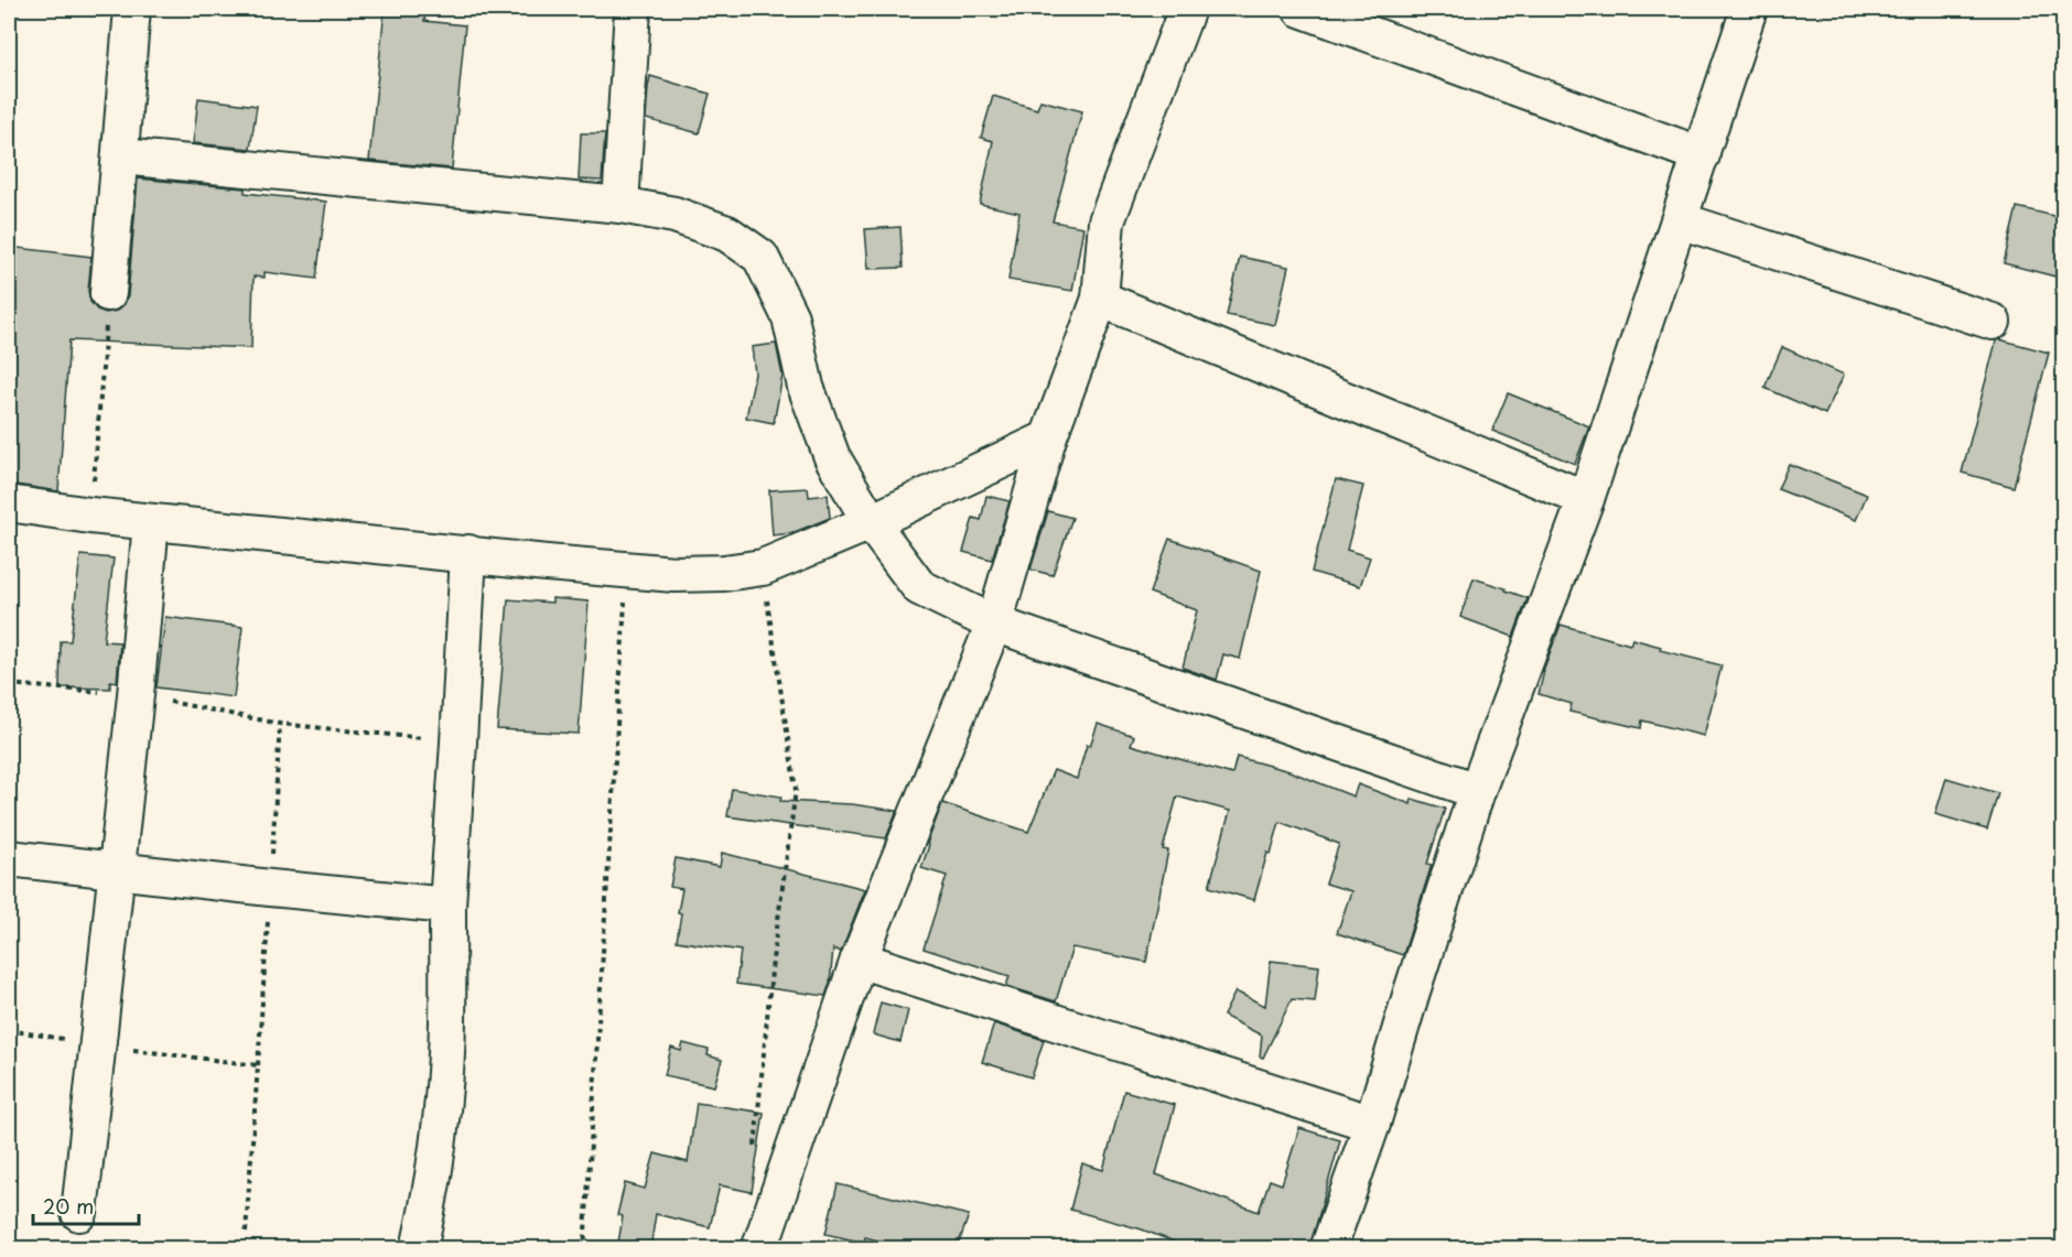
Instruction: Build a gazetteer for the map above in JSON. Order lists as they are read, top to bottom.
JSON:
{
  "scale_bar": "20 m"
}
